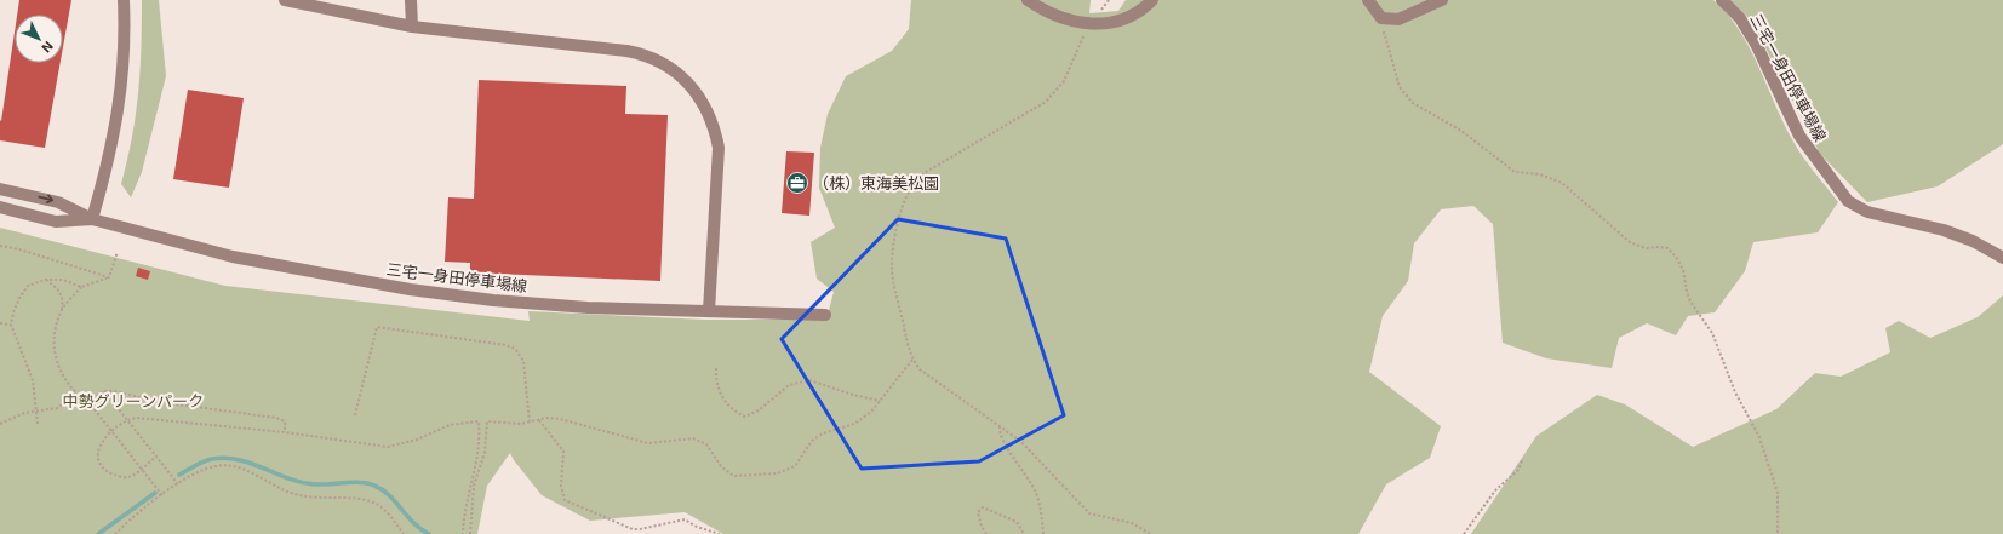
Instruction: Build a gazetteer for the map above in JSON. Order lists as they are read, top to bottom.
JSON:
{
  "streets": {
    "main road": ["三宅一身田停車場線"]
  },
  "parks": ["中勢グリーンパーク"],
  "places": {
    "office": ["（株）東海美松園"]
  },
  "north": "bottom right"
}
